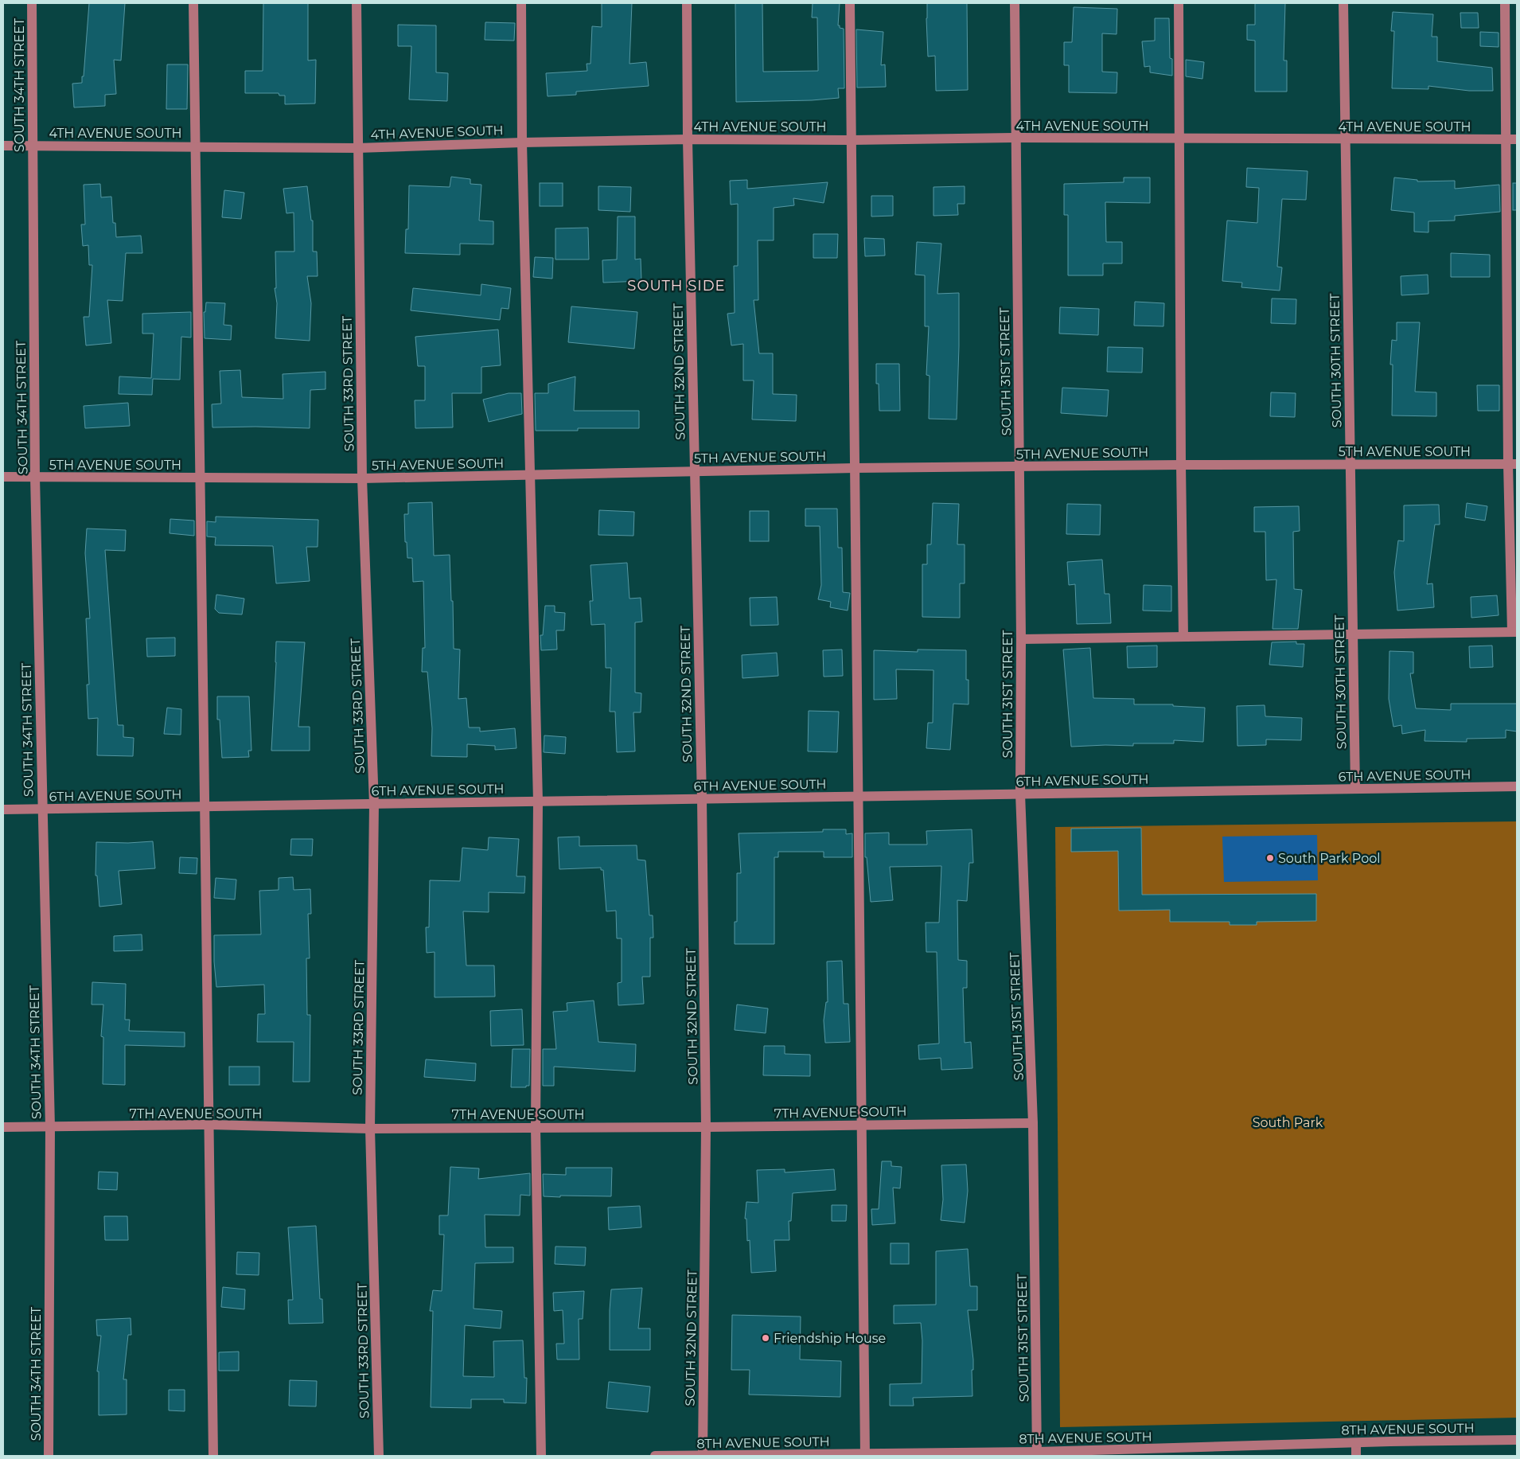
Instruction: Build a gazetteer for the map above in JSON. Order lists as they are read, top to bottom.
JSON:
{
  "streets": {
    "street": [
      "SOUTH 34TH STREET",
      "4TH AVENUE SOUTH",
      "SOUTH 30TH STREET",
      "SOUTH 32ND STREET",
      "SOUTH 31ST STREET",
      "SOUTH 33RD STREET",
      "5TH AVENUE SOUTH",
      "6TH AVENUE SOUTH",
      "7TH AVENUE SOUTH",
      "8TH AVENUE SOUTH"
    ]
  },
  "crossings": [
    ["SOUTH 34TH STREET", "4TH AVENUE SOUTH"],
    ["SOUTH 34TH STREET", "5TH AVENUE SOUTH"],
    ["SOUTH 34TH STREET", "6TH AVENUE SOUTH"],
    ["SOUTH 34TH STREET", "7TH AVENUE SOUTH"],
    ["4TH AVENUE SOUTH", "SOUTH 30TH STREET"],
    ["4TH AVENUE SOUTH", "SOUTH 32ND STREET"],
    ["4TH AVENUE SOUTH", "SOUTH 31ST STREET"],
    ["4TH AVENUE SOUTH", "SOUTH 33RD STREET"],
    ["SOUTH 30TH STREET", "5TH AVENUE SOUTH"],
    ["SOUTH 30TH STREET", "6TH AVENUE SOUTH"],
    ["SOUTH 32ND STREET", "5TH AVENUE SOUTH"],
    ["SOUTH 32ND STREET", "6TH AVENUE SOUTH"],
    ["SOUTH 32ND STREET", "7TH AVENUE SOUTH"],
    ["SOUTH 32ND STREET", "8TH AVENUE SOUTH"],
    ["SOUTH 31ST STREET", "5TH AVENUE SOUTH"],
    ["SOUTH 31ST STREET", "6TH AVENUE SOUTH"],
    ["SOUTH 31ST STREET", "7TH AVENUE SOUTH"],
    ["SOUTH 31ST STREET", "8TH AVENUE SOUTH"],
    ["SOUTH 33RD STREET", "5TH AVENUE SOUTH"],
    ["SOUTH 33RD STREET", "6TH AVENUE SOUTH"],
    ["SOUTH 33RD STREET", "7TH AVENUE SOUTH"]
  ],
  "districts": ["SOUTH SIDE"],
  "parks": ["South Park"],
  "places": ["South Park Pool", "Friendship House"]
}
